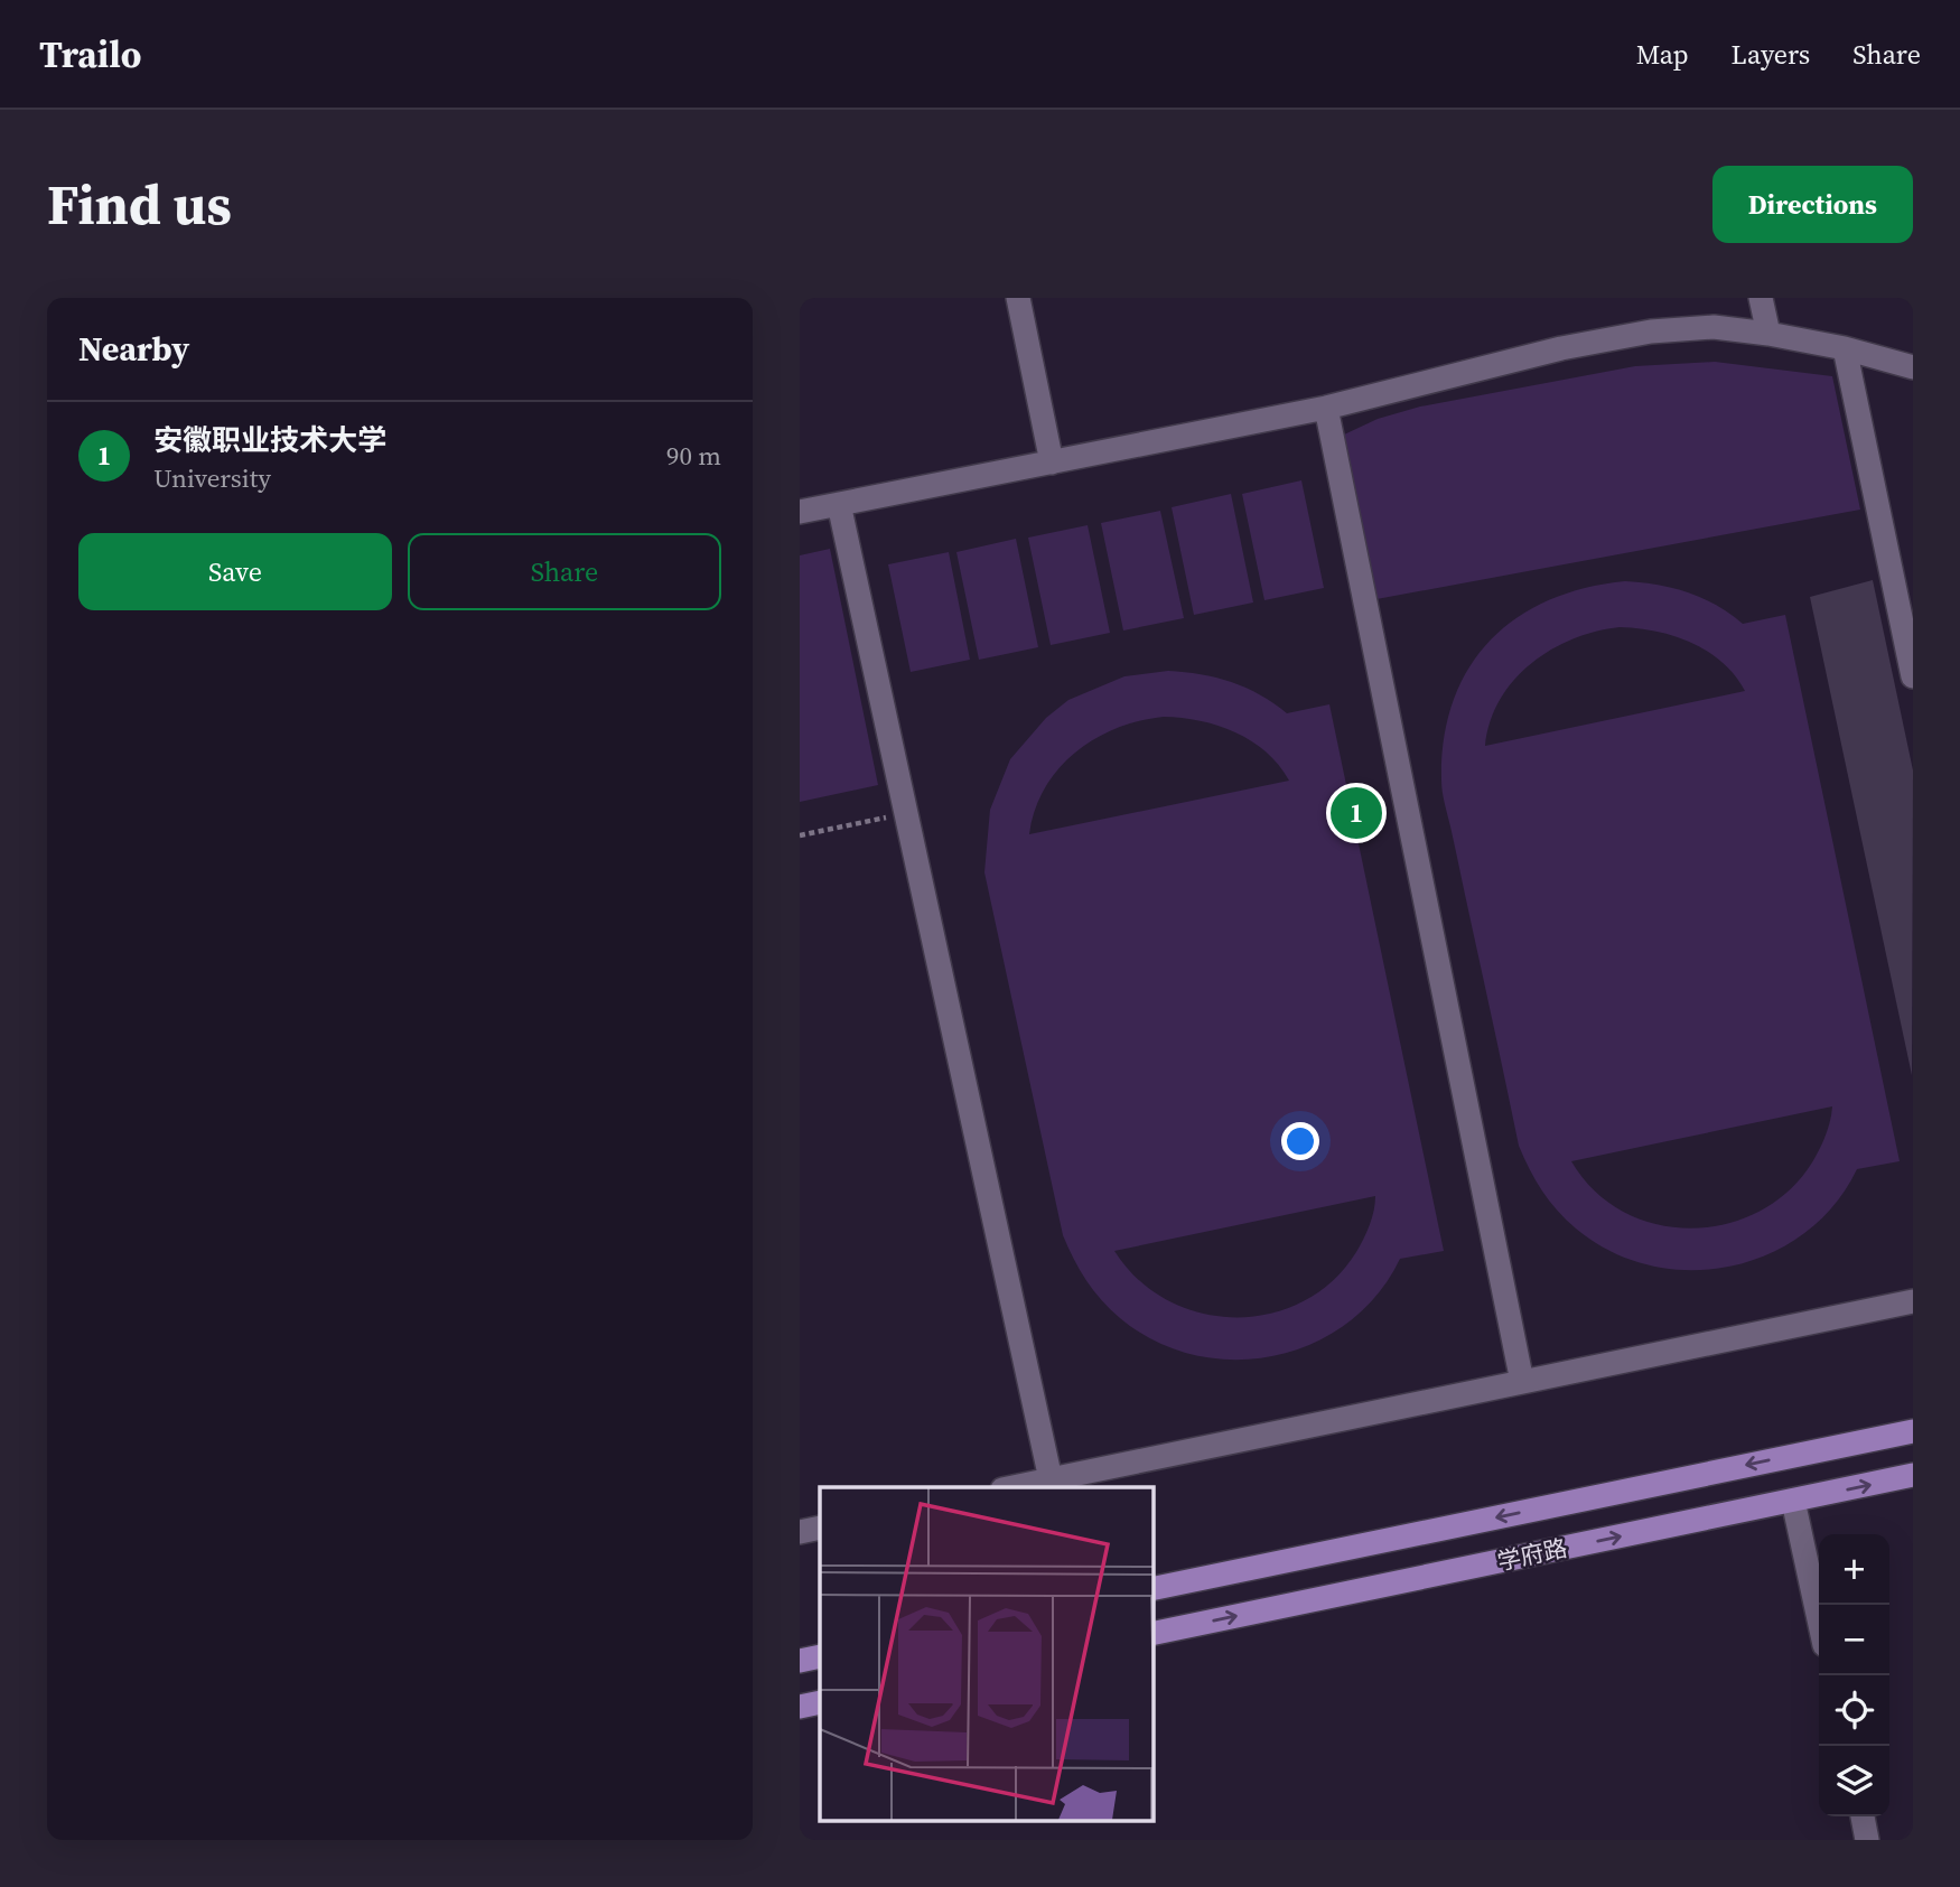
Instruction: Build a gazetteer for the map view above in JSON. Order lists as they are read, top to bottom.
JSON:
{
  "streets": {
    "main road": ["学府路"]
  },
  "page": {
    "header": "Trailo",
    "nav": ["Map", "Layers", "Share"],
    "buttons": [
      "Directions",
      ["Save", "Share"]
    ],
    "title": "Find us",
    "heading": "Nearby",
    "list": [
      {
        "mark": "1",
        "name": "安徽职业技术大学",
        "note": "University",
        "value": "90 m"
      }
    ],
    "pins": "1",
    "map_buttons": ["+", "−"]
  }
}
